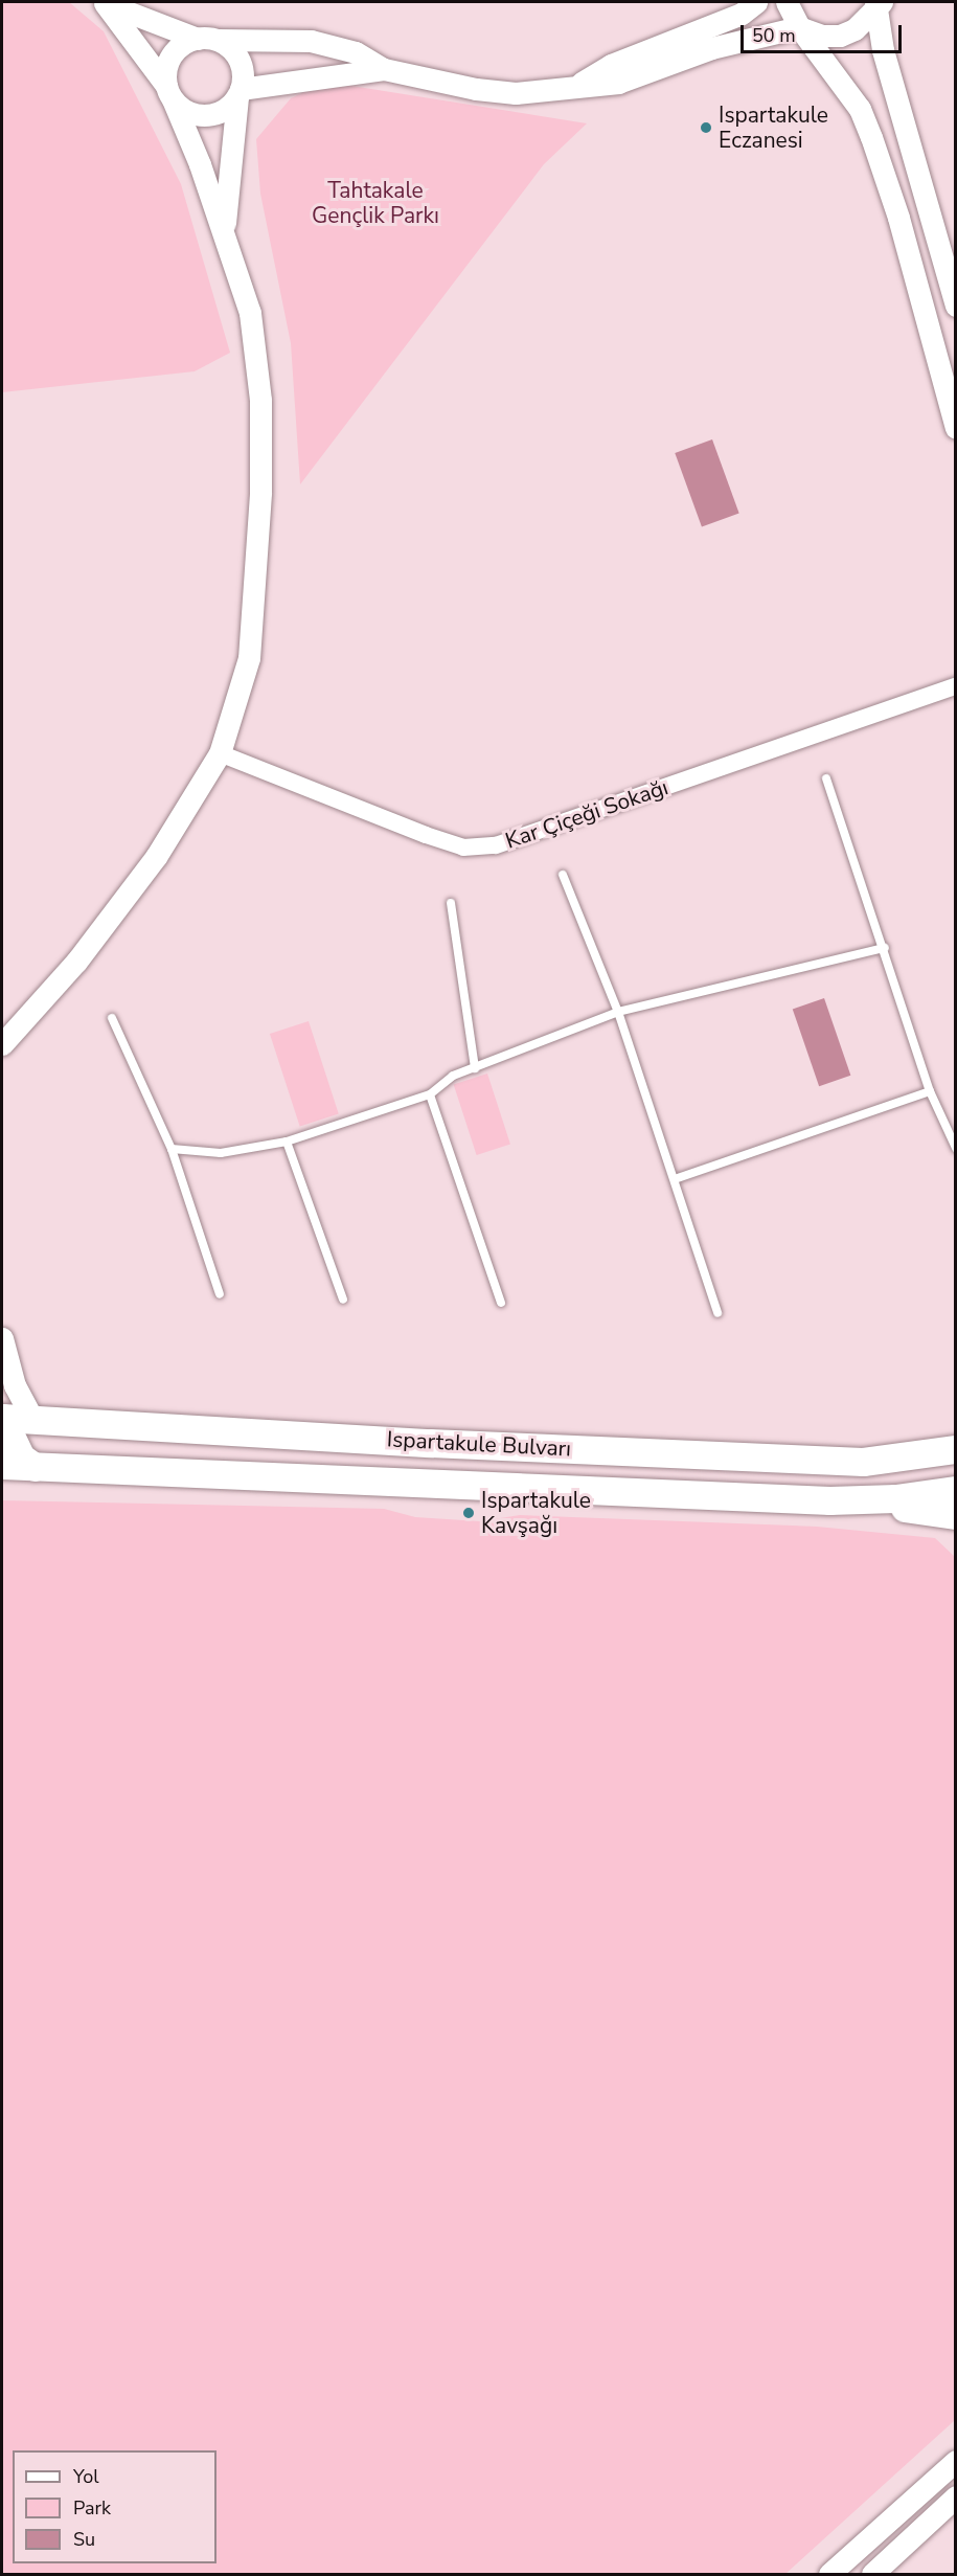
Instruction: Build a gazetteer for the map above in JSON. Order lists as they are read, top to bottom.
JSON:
{
  "streets": {
    "main road": ["Ispartakule Bulvarı"],
    "street": ["Kar Çiçeği Sokağı"]
  },
  "parks": ["Tahtakale Gençlik Parkı"],
  "places": ["Ispartakule Eczanesi", "Ispartakule Kavşağı"],
  "legend": ["Yol", "Park", "Su"],
  "scale_bar": "50 m"
}
